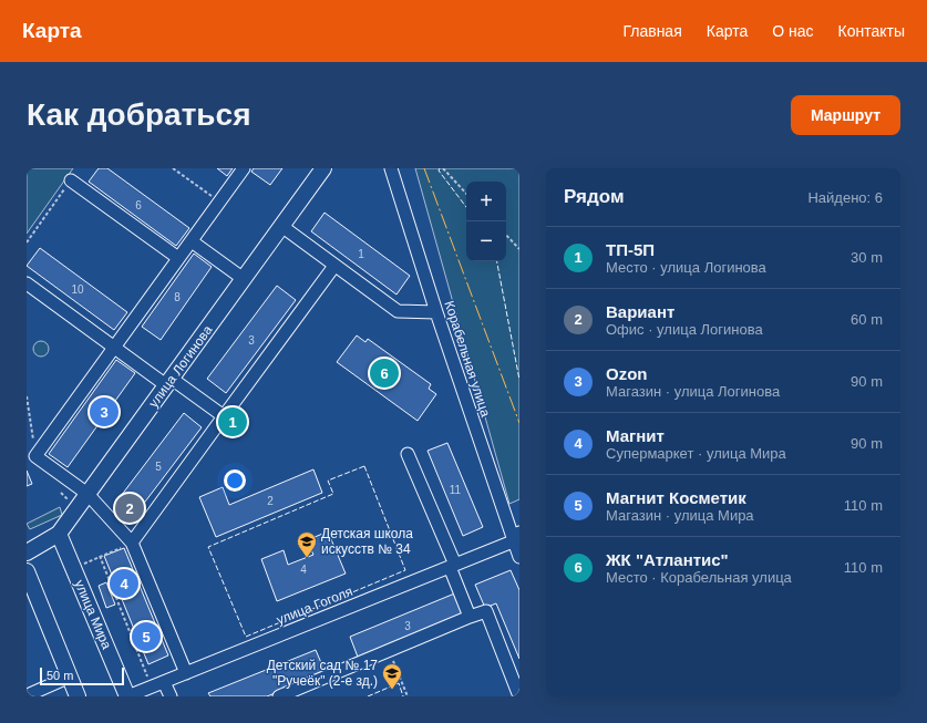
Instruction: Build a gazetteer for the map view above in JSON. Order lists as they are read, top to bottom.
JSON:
{
  "streets": {
    "main road": ["улица Логинова", "улица Мира"],
    "street": ["Корабельная улица", "улица Гоголя"]
  },
  "crossings": [
    ["Корабельная улица", "улица Гоголя"],
    ["улица Логинова", "улица Мира"],
    ["улица Гоголя", "улица Мира"]
  ],
  "places": {
    "school or university": ["Детская школа искусств № 34", "Детский сад № 17 \"Ручеёк\" (2-е зд.)"]
  },
  "house_numbers": [
    "6",
    "1",
    "10",
    "8",
    "3",
    "5",
    "11",
    "2",
    "4",
    "3"
  ],
  "scale_bar": "50 m",
  "page": {
    "header": "Карта",
    "nav": [
      "Главная",
      "Карта",
      "О нас",
      "Контакты"
    ],
    "buttons": "Маршрут",
    "title": "Как добраться",
    "heading": ["Рядом", "Найдено: 6"],
    "map_buttons": ["+", "−"],
    "list": [
      {
        "mark": "1",
        "name": "ТП-5П",
        "note": "Место · улица Логинова",
        "value": "30 m"
      },
      {
        "mark": "2",
        "name": "Вариант",
        "note": "Офис · улица Логинова",
        "value": "60 m"
      },
      {
        "mark": "3",
        "name": "Ozon",
        "note": "Магазин · улица Логинова",
        "value": "90 m"
      },
      {
        "mark": "4",
        "name": "Магнит",
        "note": "Супермаркет · улица Мира",
        "value": "90 m"
      },
      {
        "mark": "5",
        "name": "Магнит Косметик",
        "note": "Магазин · улица Мира",
        "value": "110 m"
      },
      {
        "mark": "6",
        "name": "ЖК \"Атлантис\"",
        "note": "Место · Корабельная улица",
        "value": "110 m"
      }
    ],
    "pins": [
      "6",
      "3",
      "1",
      "2",
      "4",
      "5"
    ],
    "scale": "50 m"
  }
}
